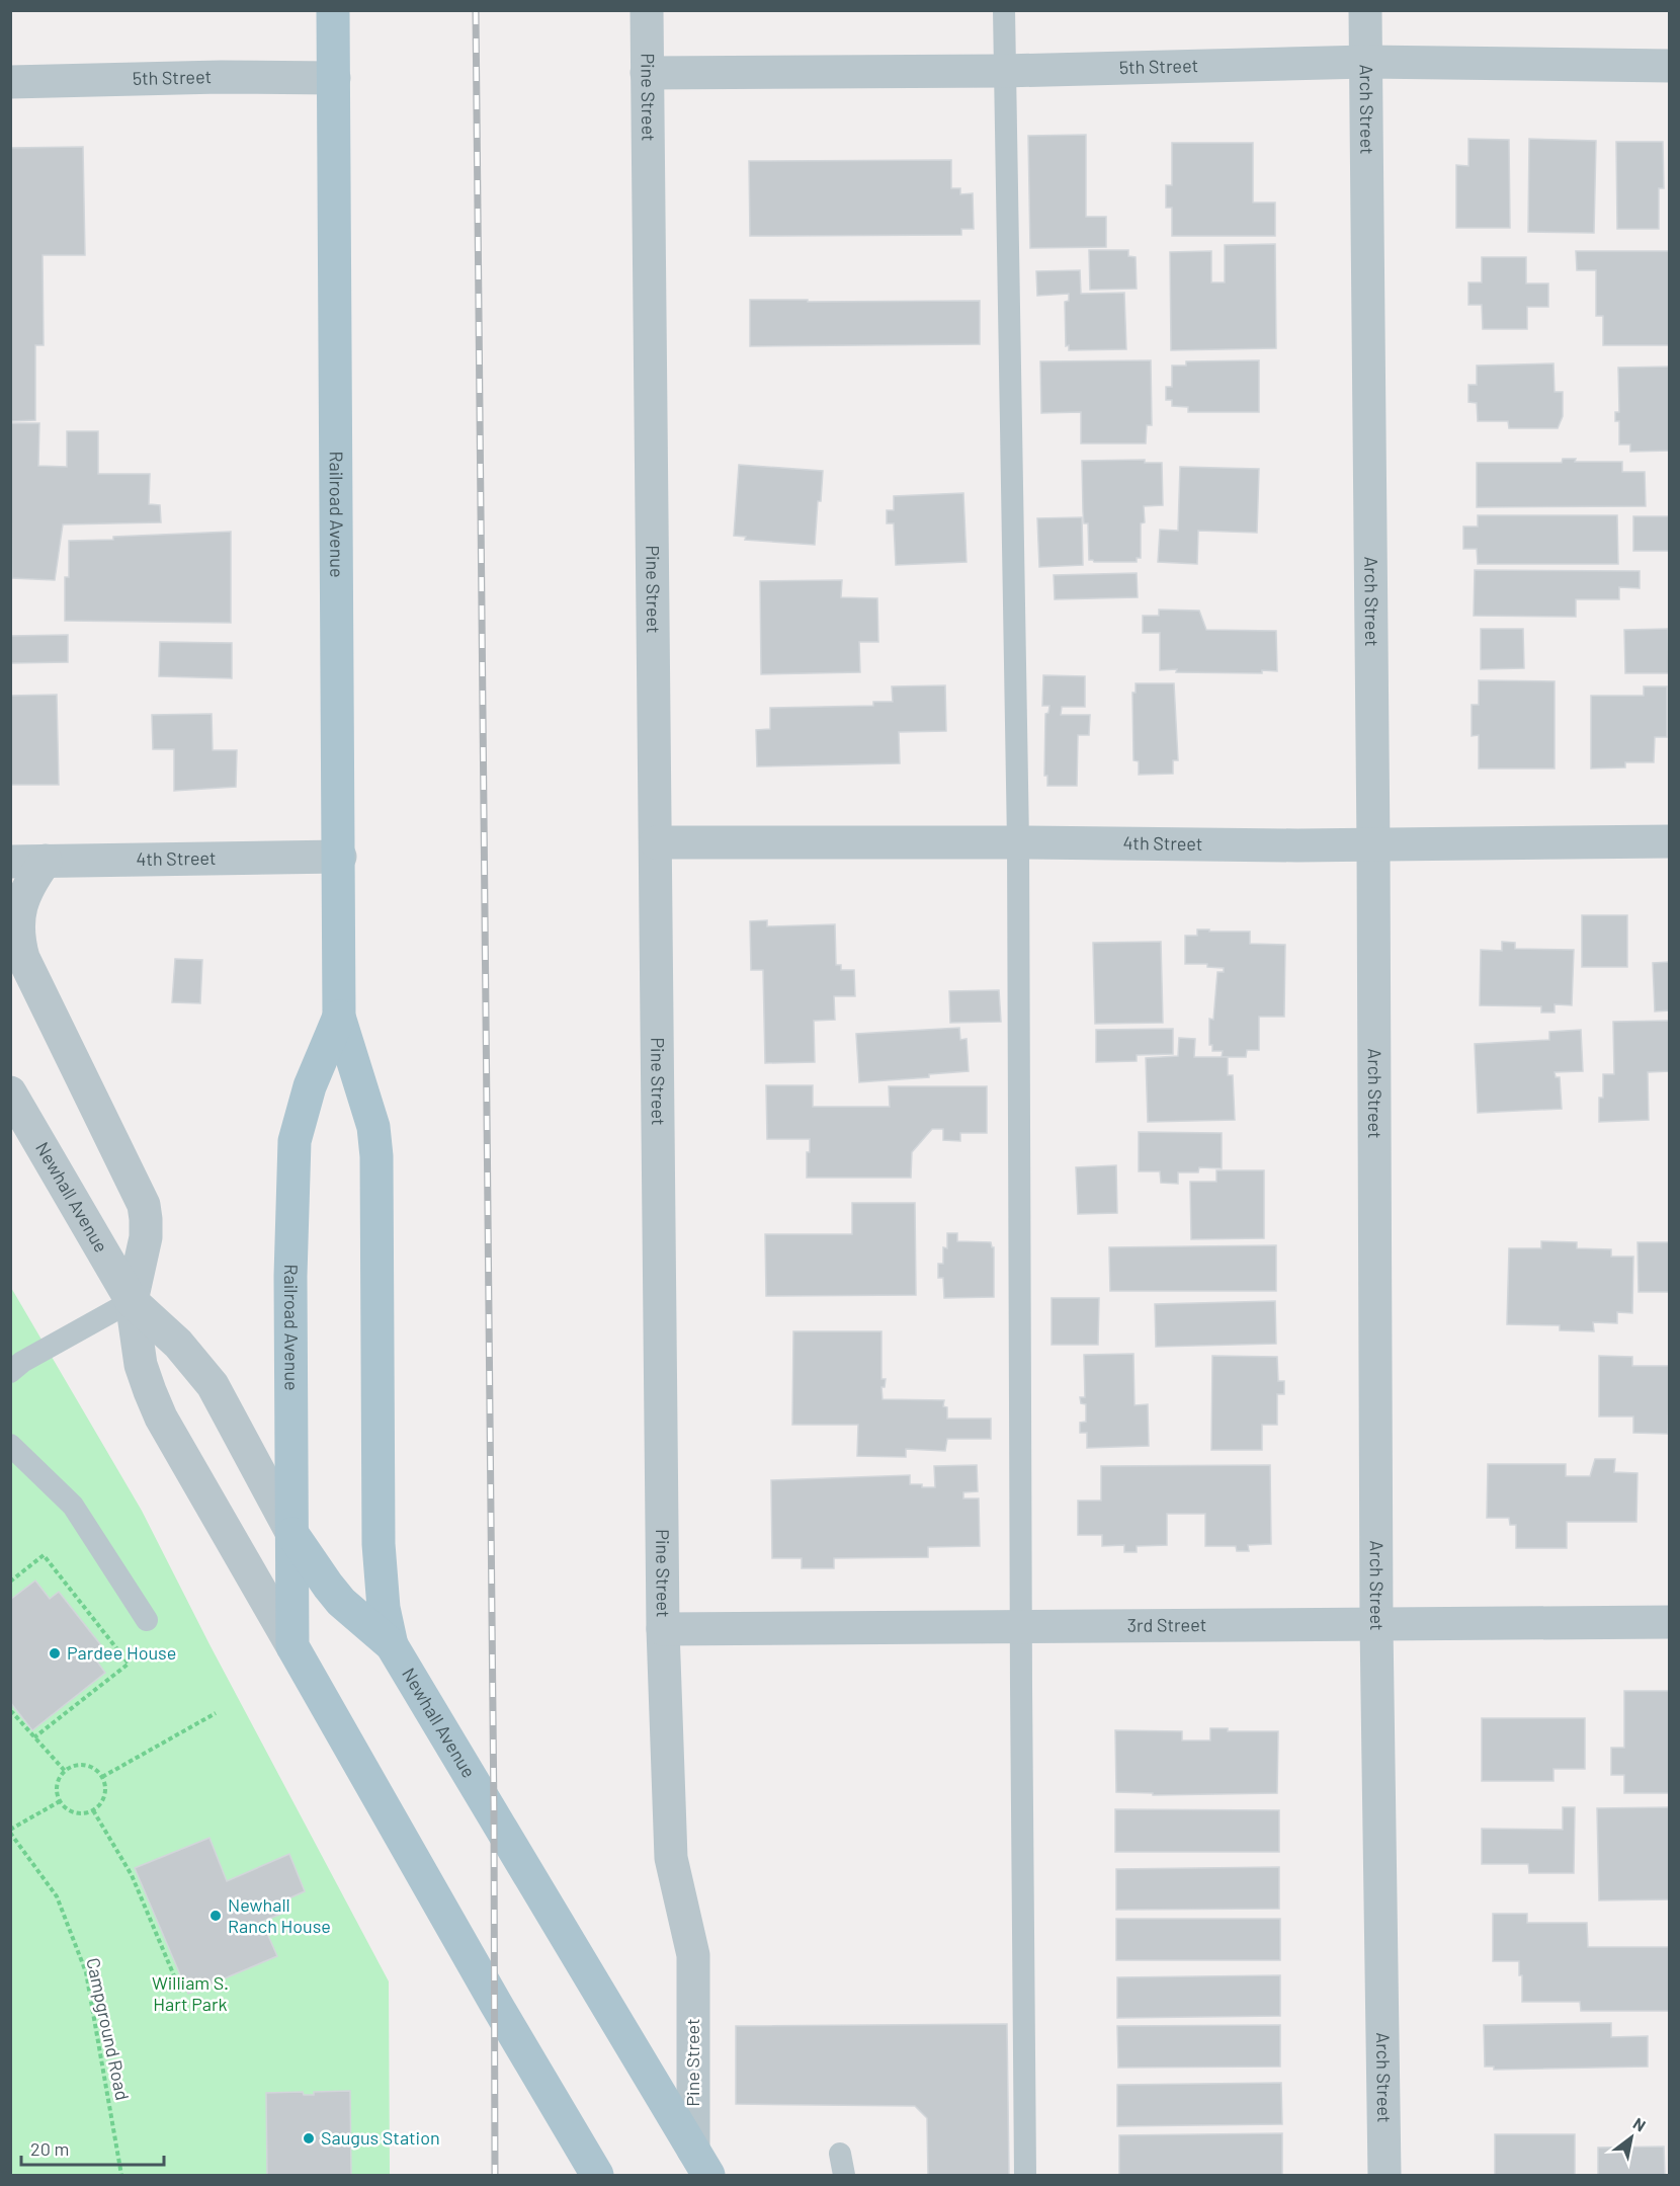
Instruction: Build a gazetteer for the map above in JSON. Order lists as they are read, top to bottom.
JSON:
{
  "streets": {
    "main road": ["Railroad Avenue", "Newhall Avenue"],
    "street": [
      "5th Street",
      "Pine Street",
      "Arch Street",
      "4th Street",
      "3rd Street"
    ],
    "path": ["Campground Road"]
  },
  "crossings": [
    ["5th Street", "Pine Street"],
    ["5th Street", "Arch Street"],
    ["5th Street", "Railroad Avenue"],
    ["Pine Street", "4th Street"],
    ["Pine Street", "Newhall Avenue"],
    ["Pine Street", "3rd Street"],
    ["Arch Street", "4th Street"],
    ["Arch Street", "3rd Street"],
    ["Railroad Avenue", "4th Street"],
    ["Railroad Avenue", "Newhall Avenue"]
  ],
  "parks": ["William S. Hart Park"],
  "places": ["Pardee House", "Newhall Ranch House", "Saugus Station"],
  "scale_bar": "20 m",
  "north": "top right"
}
